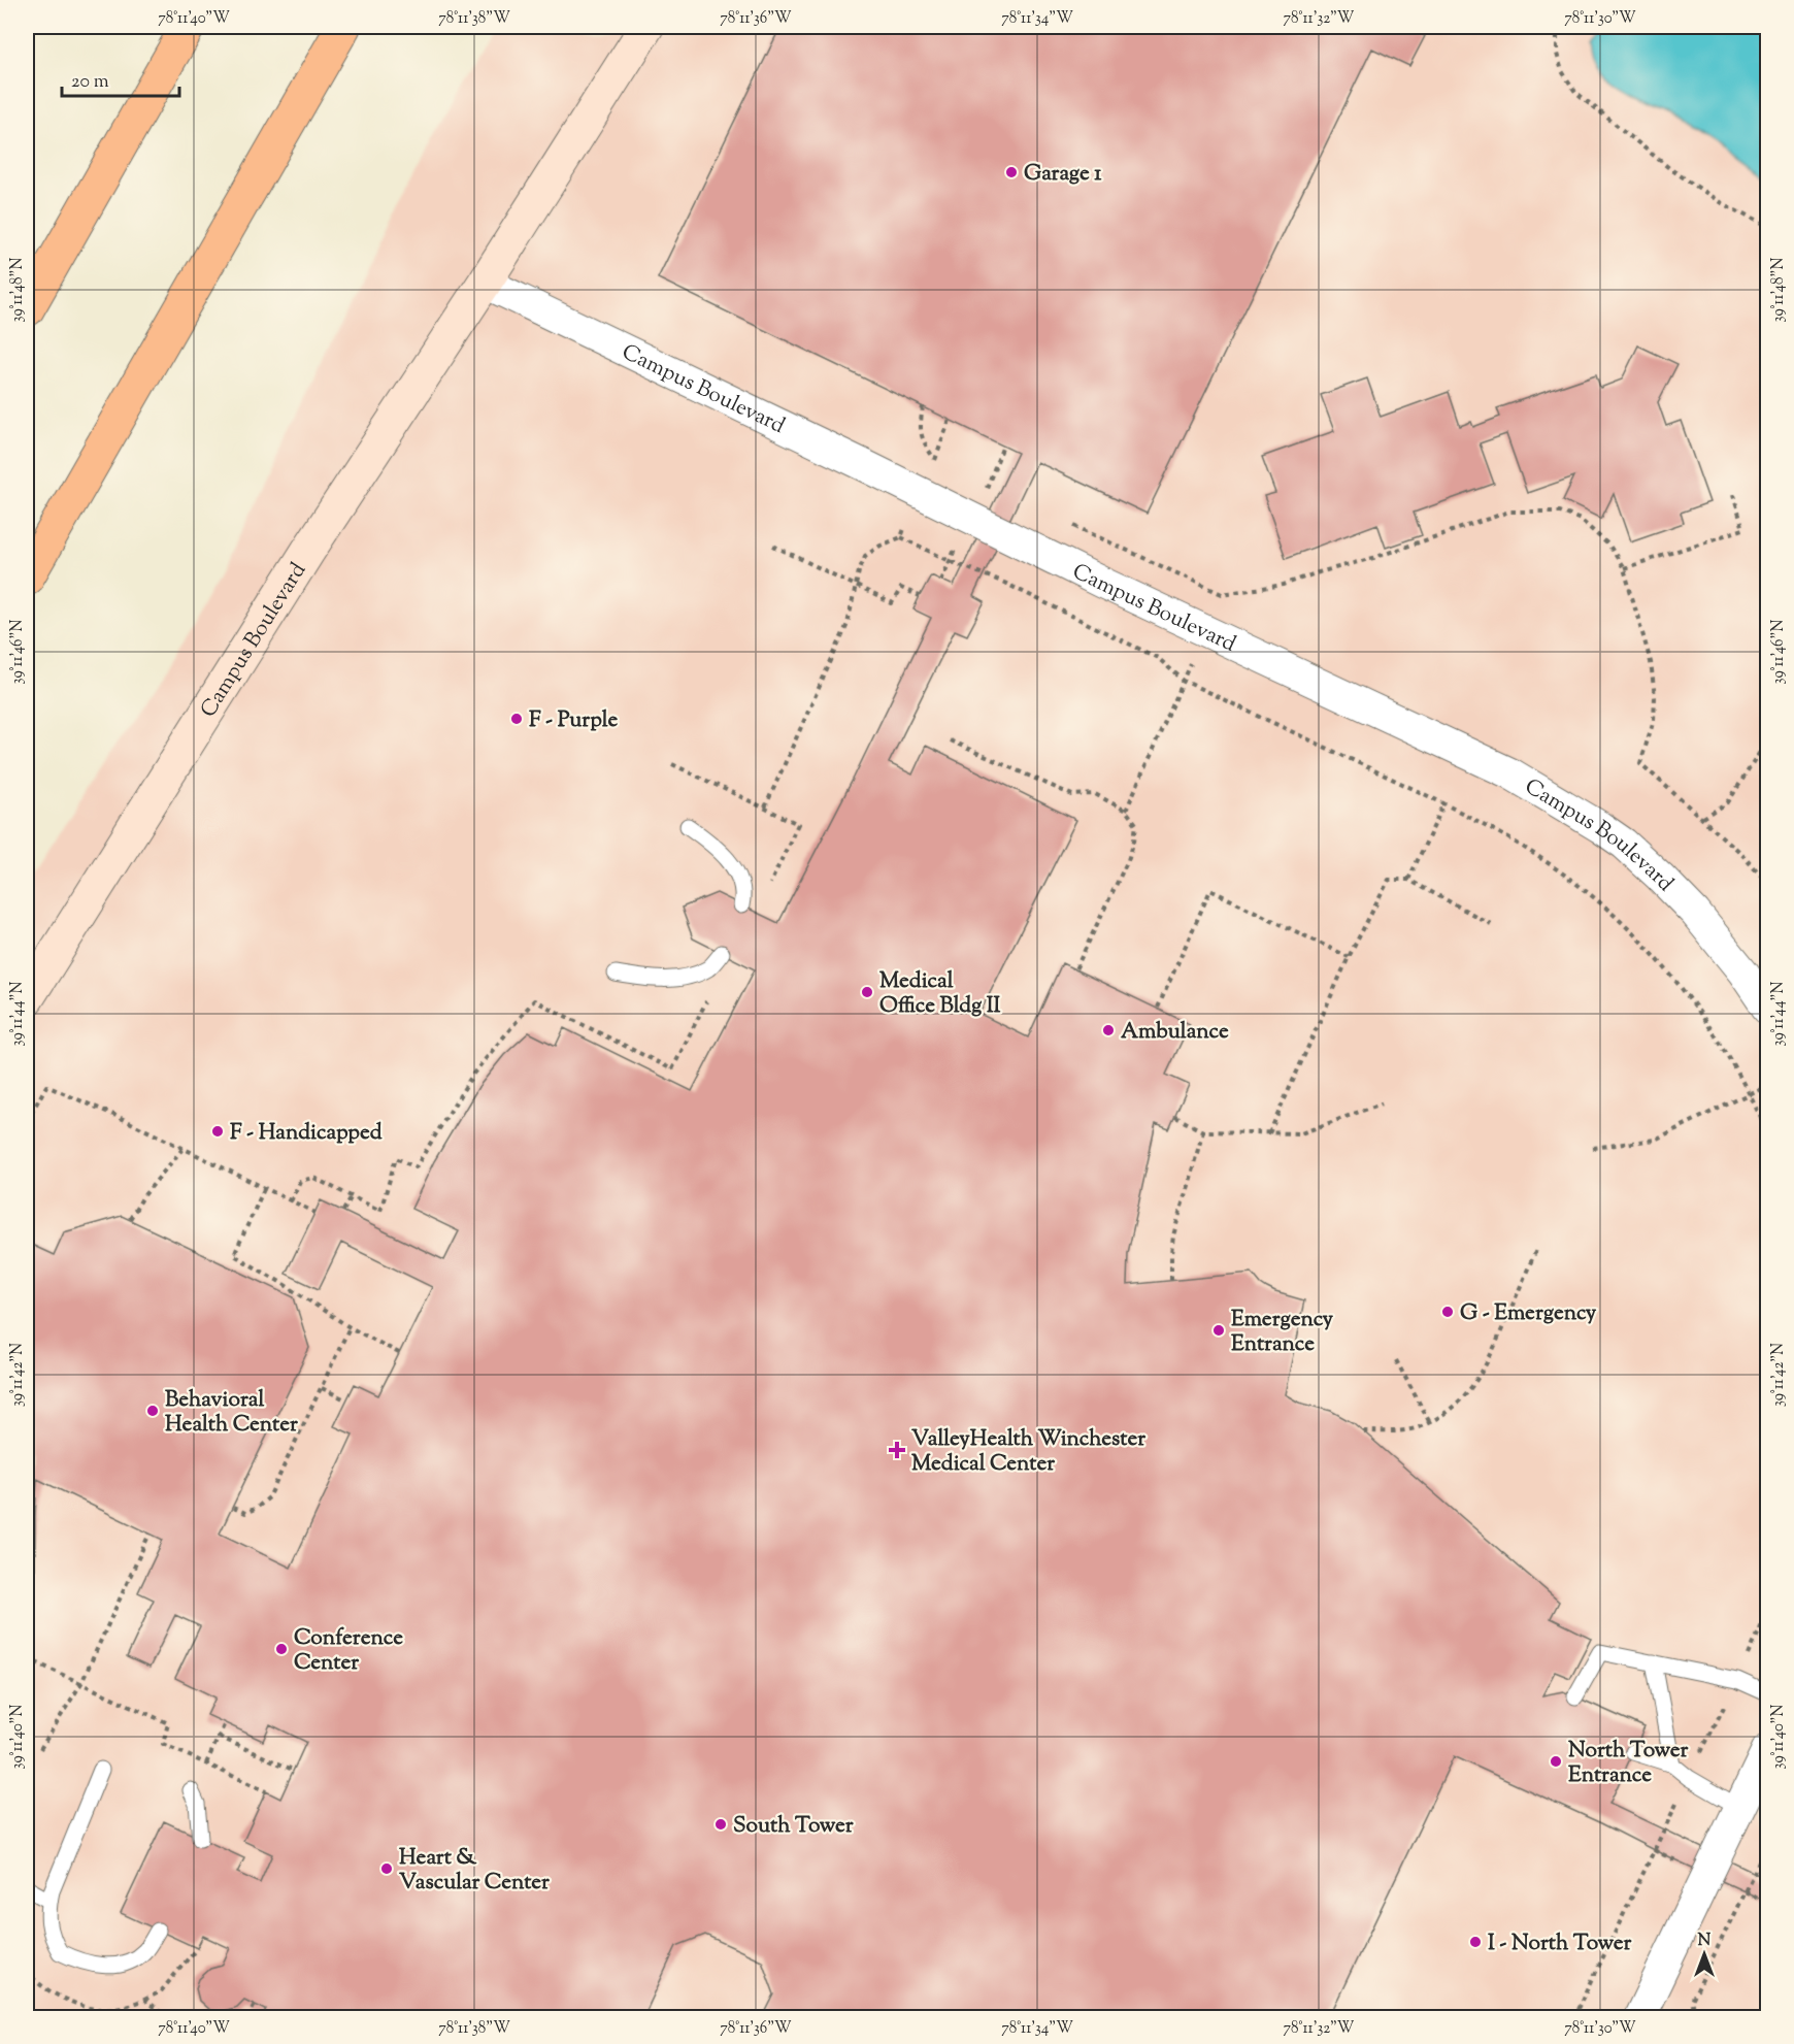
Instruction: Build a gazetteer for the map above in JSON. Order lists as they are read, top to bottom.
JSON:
{
  "streets": {
    "street": ["Campus Boulevard"]
  },
  "places": {
    "other": [
      "Garage 1",
      "F - Purple",
      "Medical Office Bldg II",
      "Ambulance",
      "F - Handicapped",
      "G - Emergency",
      "Emergency Entrance",
      "Behavioral Health Center",
      "Conference Center",
      "North Tower Entrance",
      "South Tower",
      "Heart & Vascular Center",
      "I - North Tower"
    ],
    "health": ["ValleyHealth Winchester Medical Center"]
  },
  "scale_bar": "20 m",
  "north": "top",
  "coordinates": [
    "78°11'40\"W",
    "78°11'38\"W",
    "78°11'36\"W",
    "78°11'34\"W",
    "78°11'32\"W",
    "78°11'30\"W",
    "39°11'48\"N",
    "39°11'46\"N",
    "39°11'44\"N",
    "39°11'42\"N",
    "39°11'40\"N"
  ]
}
